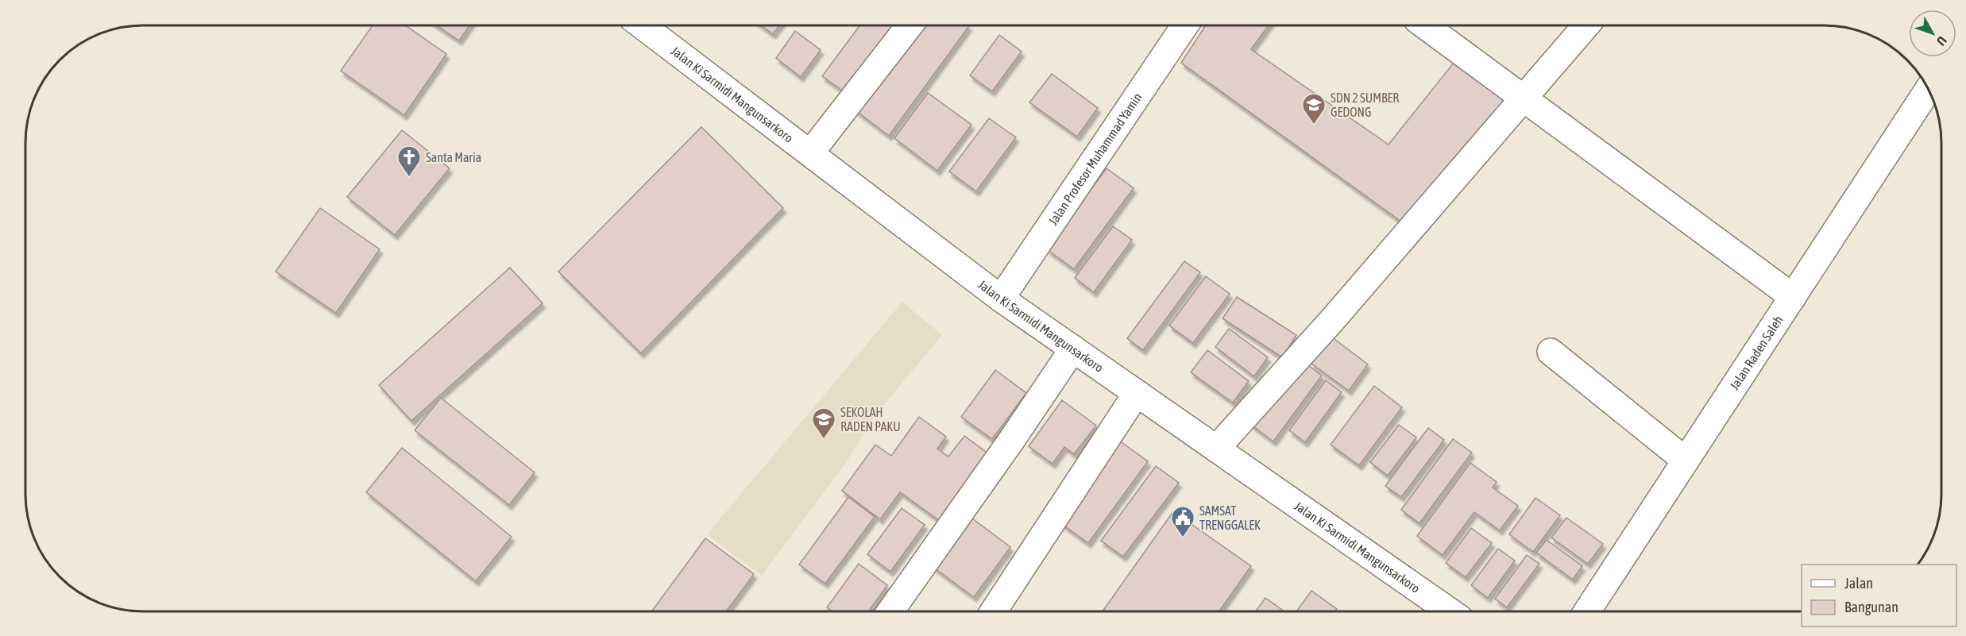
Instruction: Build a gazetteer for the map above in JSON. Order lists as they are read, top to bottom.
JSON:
{
  "streets": {
    "street": ["Jalan Ki Sarmidi Mangunsarkoro", "Jalan Profesor Muhammad Yamin", "Jalan Raden Saleh"]
  },
  "crossings": [
    ["Jalan Ki Sarmidi Mangunsarkoro", "Jalan Profesor Muhammad Yamin"]
  ],
  "places": {
    "school or university": ["SDN 2 SUMBER GEDONG", "SEKOLAH RADEN PAKU"],
    "church": ["Santa Maria"],
    "public building": ["SAMSAT TRENGGALEK"]
  },
  "legend": ["Jalan", "Bangunan"],
  "north": "bottom right"
}
